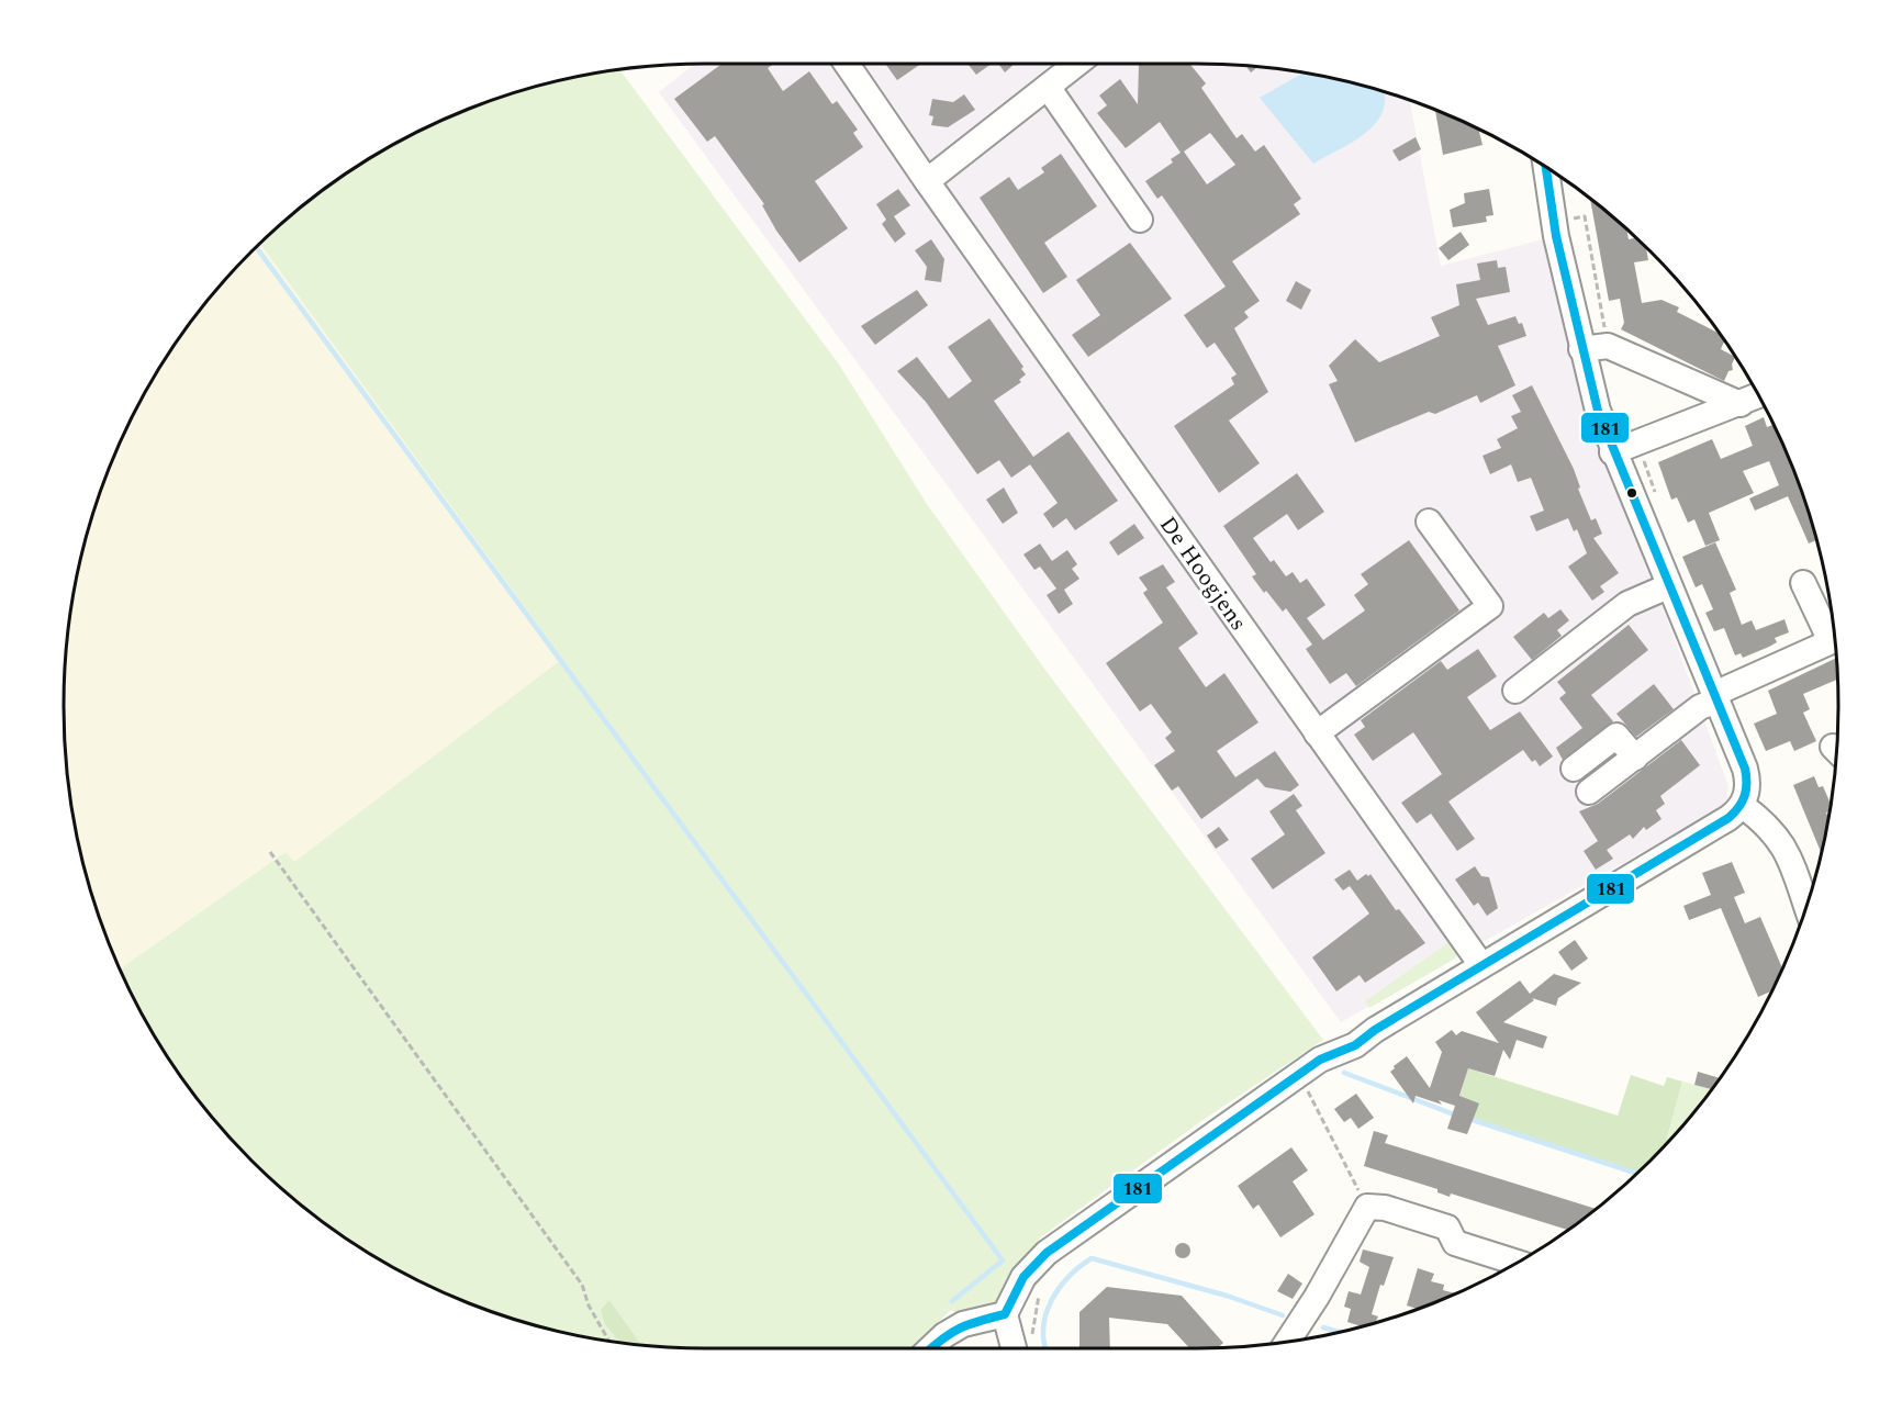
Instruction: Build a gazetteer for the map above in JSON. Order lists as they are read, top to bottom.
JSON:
{
  "streets": {
    "street": ["De Hoogjens"]
  },
  "lines": ["transit line 181"]
}
